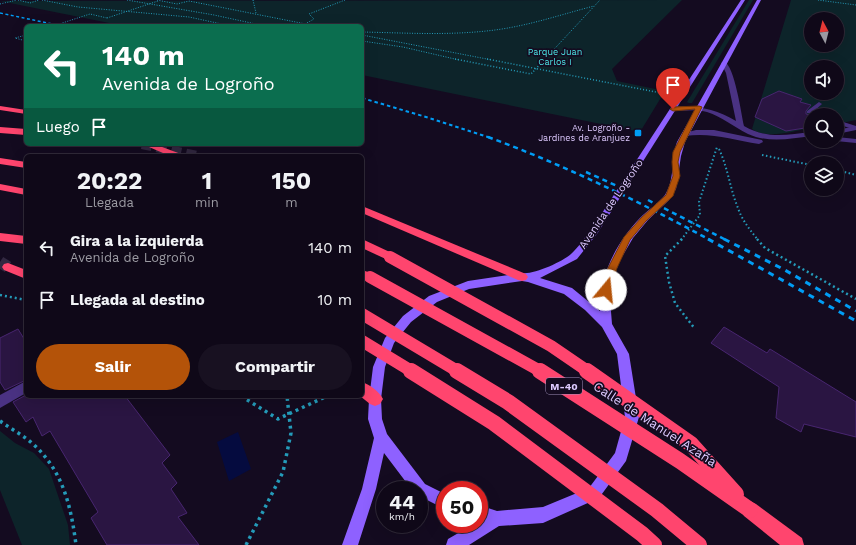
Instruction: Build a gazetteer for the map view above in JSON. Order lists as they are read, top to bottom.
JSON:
{
  "streets": {
    "highway": ["M-40", "Calle de Manuel Azaña"],
    "main road": ["Avenida de Logroño"]
  },
  "parks": ["Parque Juan Carlos I"],
  "places": {
    "transit": ["Av. Logroño - Jardines de Aranjuez"]
  },
  "north": "top",
  "page": {
    "turn": ["140 m", "Avenida de Logroño"],
    "then": "Luego",
    "eta": [
      "20:22",
      "Llegada",
      "1",
      "min",
      "150",
      "m"
    ],
    "list": [
      {
        "name": "Gira a la izquierda",
        "note": "Avenida de Logroño",
        "value": "140 m"
      },
      {
        "name": "Llegada al destino",
        "value": "10 m"
      }
    ],
    "buttons": ["Salir", "Compartir"],
    "speed": "44 km/h",
    "limit": "50"
  }
}
